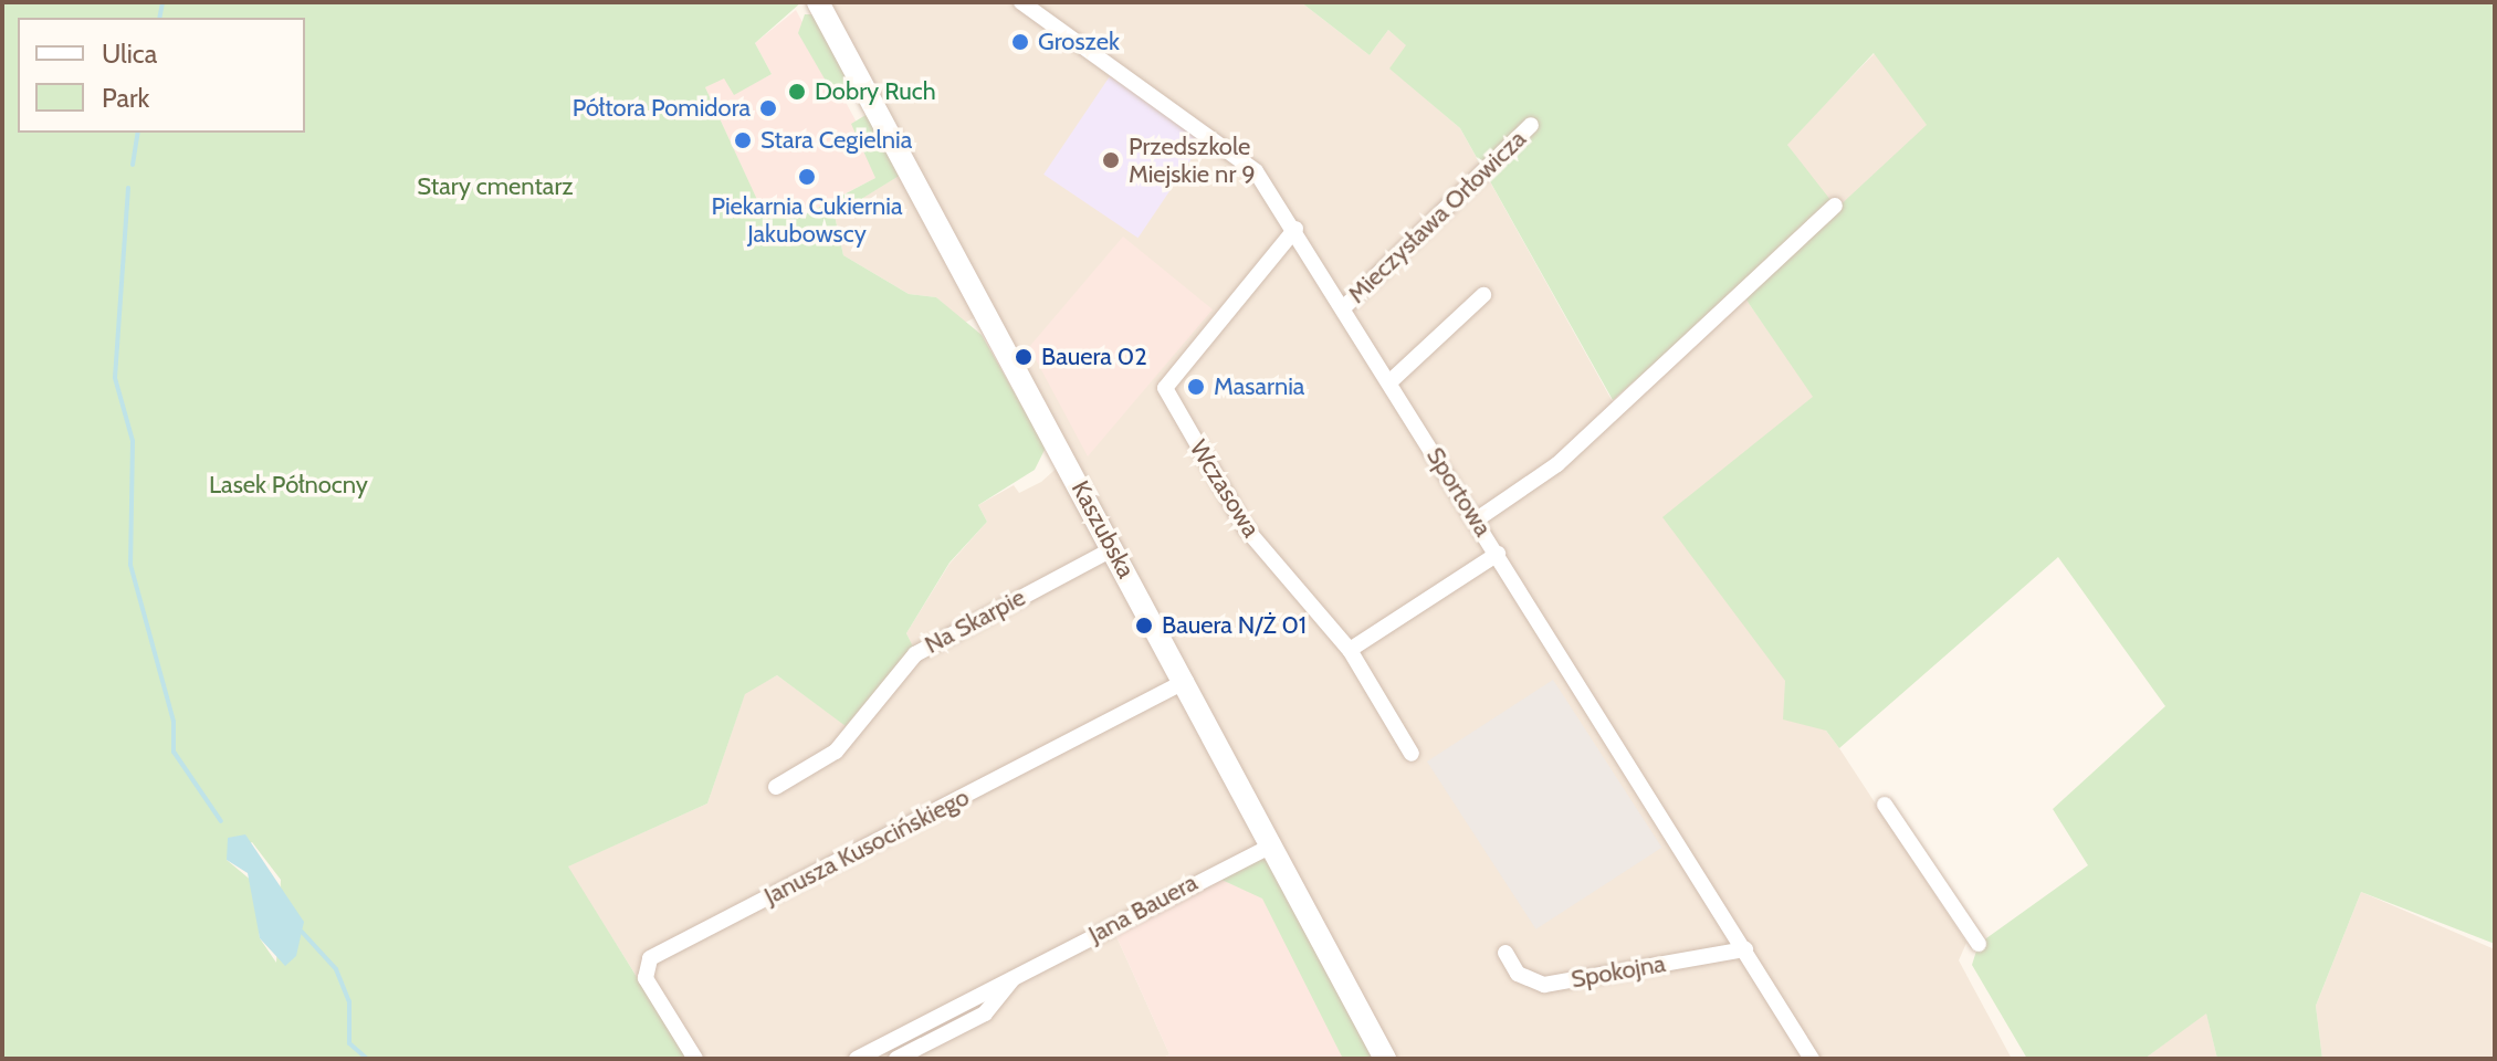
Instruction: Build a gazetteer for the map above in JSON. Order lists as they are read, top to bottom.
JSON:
{
  "streets": {
    "main road": ["Kaszubska"],
    "street": [
      "Mieczysława Orłowicza",
      "Wczasowa",
      "Sportowa",
      "Na Skarpie",
      "Janusza Kusocińskiego",
      "Jana Bauera",
      "Spokojna"
    ]
  },
  "crossings": [
    ["Mieczysława Orłowicza", "Sportowa"],
    ["Wczasowa", "Sportowa"],
    ["Sportowa", "Spokojna"],
    ["Kaszubska", "Na Skarpie"],
    ["Kaszubska", "Janusza Kusocińskiego"],
    ["Kaszubska", "Jana Bauera"]
  ],
  "parks": ["Stary cmentarz", "Lasek Północny"],
  "places": [
    "Groszek",
    "Dobry Ruch",
    "Półtora Pomidora",
    "Stara Cegielnia",
    "Przedszkole Miejskie nr 9",
    "Piekarnia Cukiernia Jakubowscy",
    "Bauera 02",
    "Masarnia",
    "Bauera N/Ż 01"
  ],
  "legend": ["Ulica", "Park"]
}
